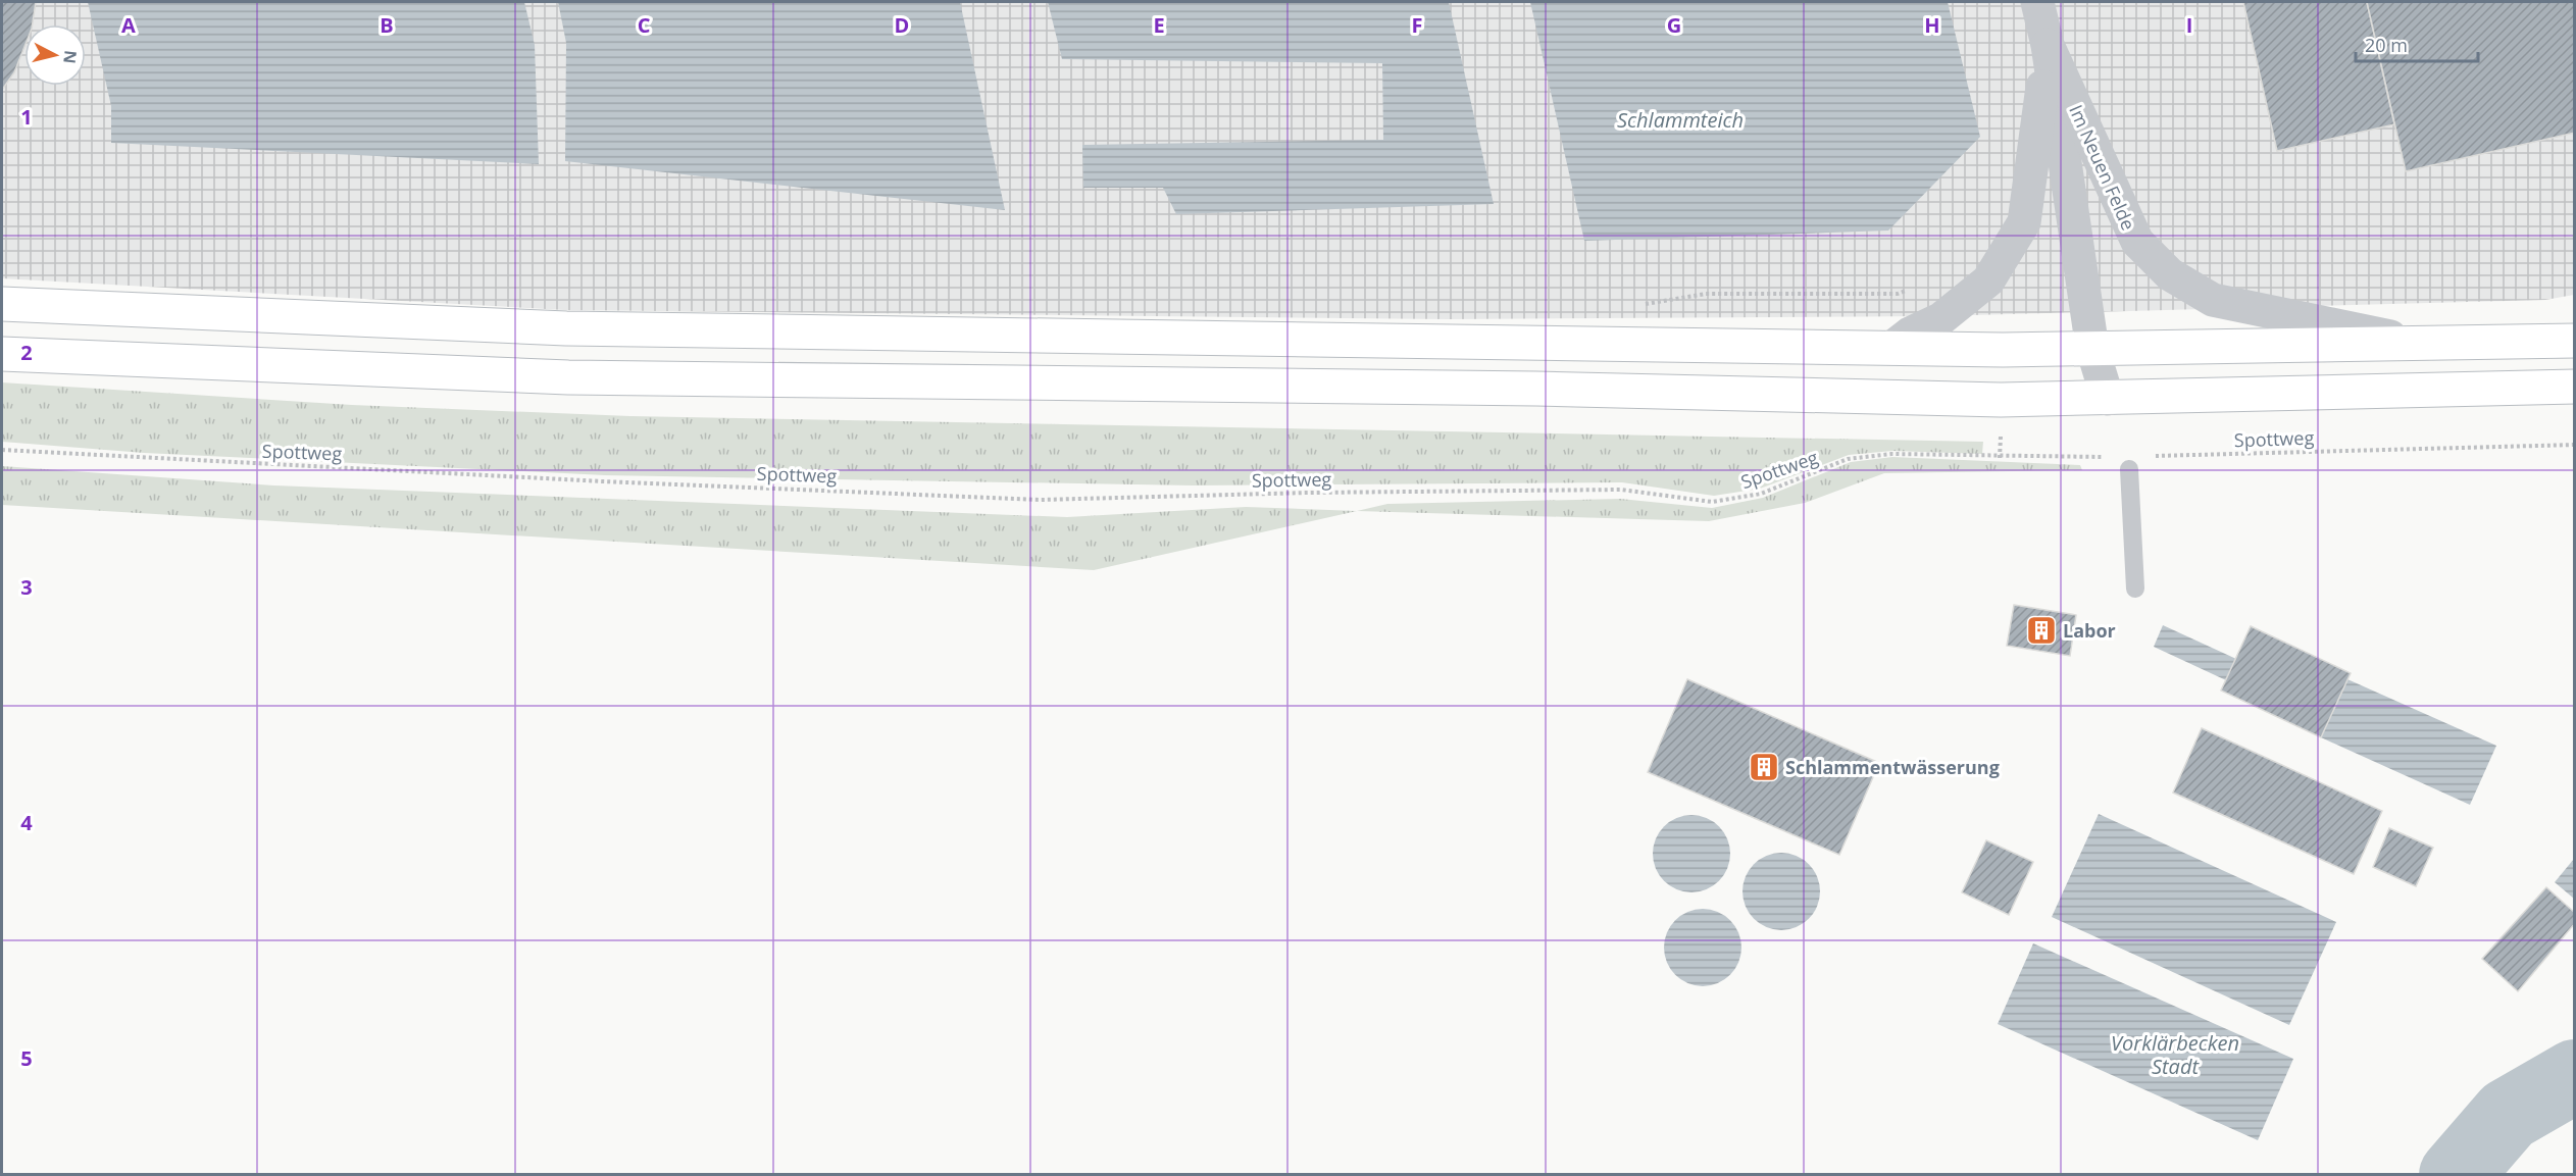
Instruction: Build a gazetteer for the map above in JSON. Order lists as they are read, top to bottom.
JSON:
{
  "streets": {
    "street": ["Im Neuen Felde"],
    "path": ["Spottweg"]
  },
  "water": ["Schlammteich", "Vorklärbecken Stadt"],
  "places": {
    "building": ["Labor", "Schlammentwässerung"]
  },
  "scale_bar": "20 m",
  "north": "right",
  "grid": {
    "columns": [
      "A",
      "B",
      "C",
      "D",
      "E",
      "F",
      "G",
      "H",
      "I"
    ],
    "rows": [
      "1",
      "2",
      "3",
      "4",
      "5"
    ]
  }
}
